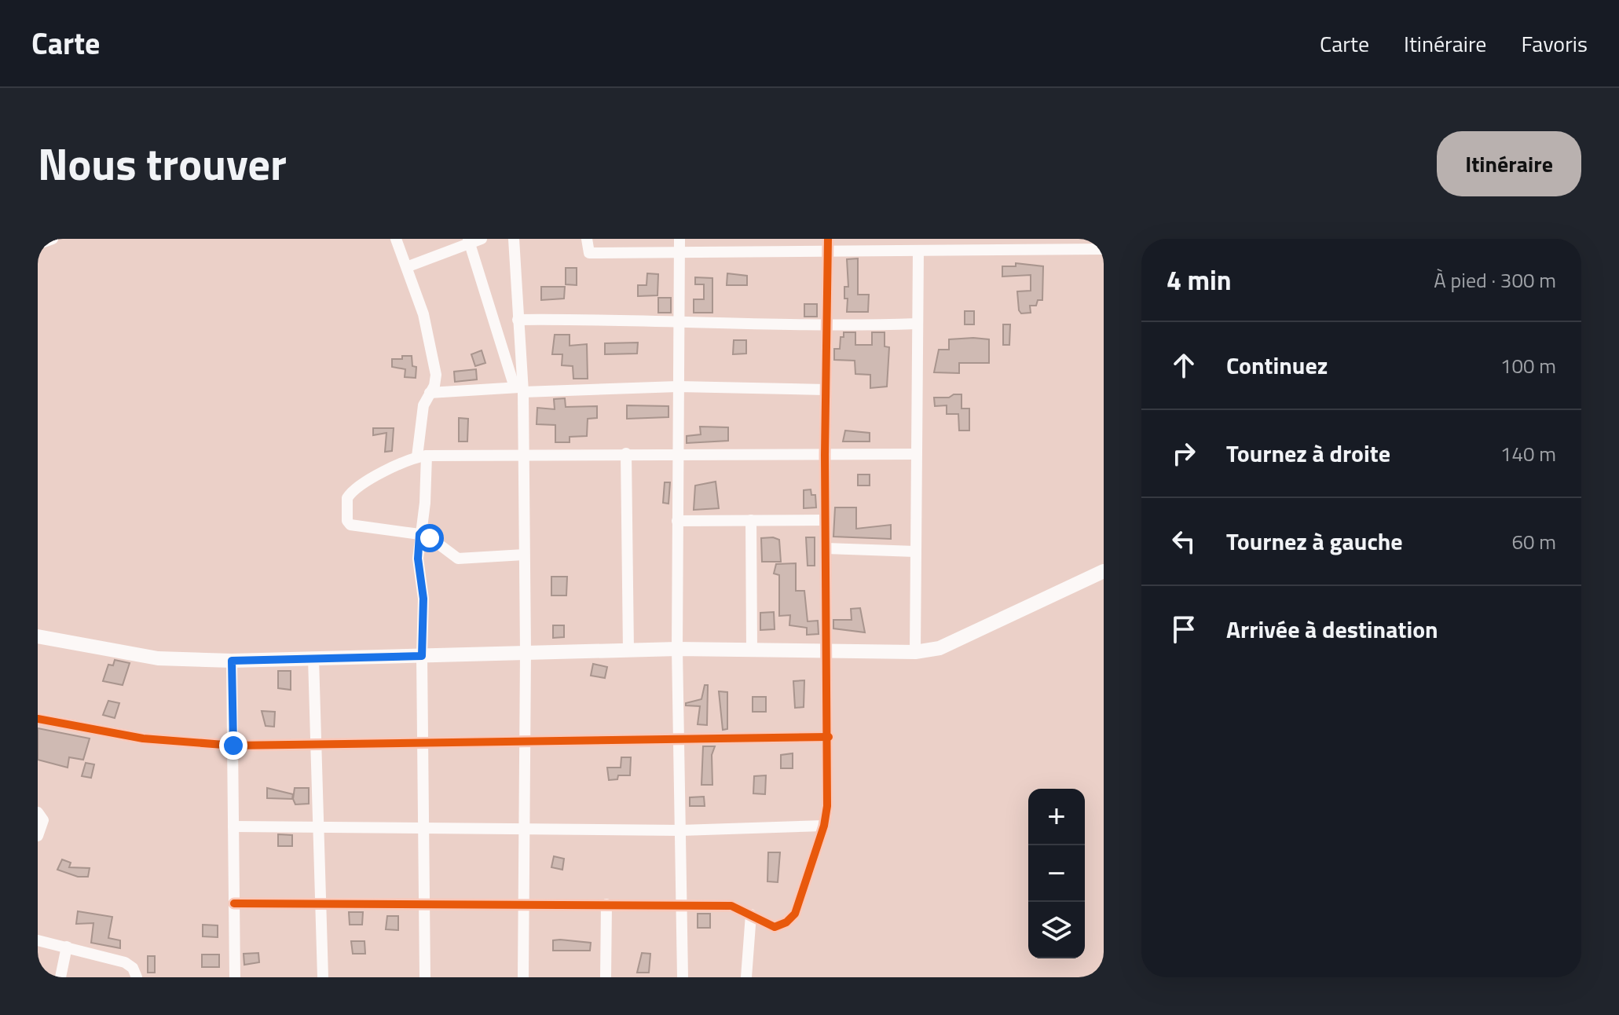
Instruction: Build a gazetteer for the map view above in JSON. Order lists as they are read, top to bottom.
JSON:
{
  "page": {
    "header": "Carte",
    "nav": ["Carte", "Itinéraire", "Favoris"],
    "title": "Nous trouver",
    "buttons": "Itinéraire",
    "heading": ["4 min", "À pied · 300 m"],
    "list": [
      ["Continuez", "100 m"],
      ["Tournez à droite", "140 m"],
      ["Tournez à gauche", "60 m"],
      "Arrivée à destination"
    ],
    "map_buttons": ["+", "−"]
  }
}
